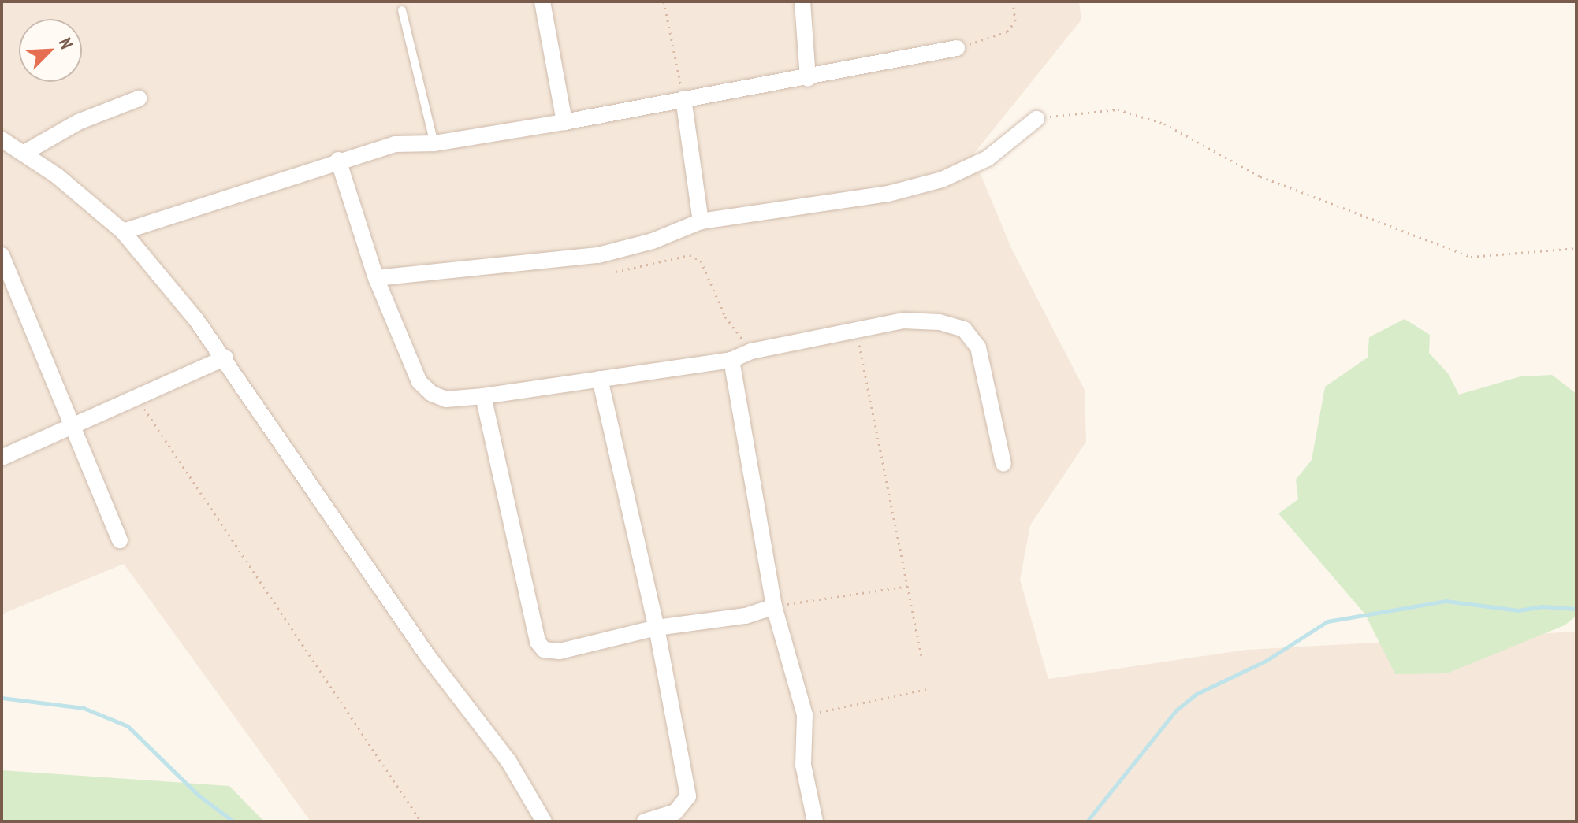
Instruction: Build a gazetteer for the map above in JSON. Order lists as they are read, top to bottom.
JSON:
{
  "north": "top right"
}
